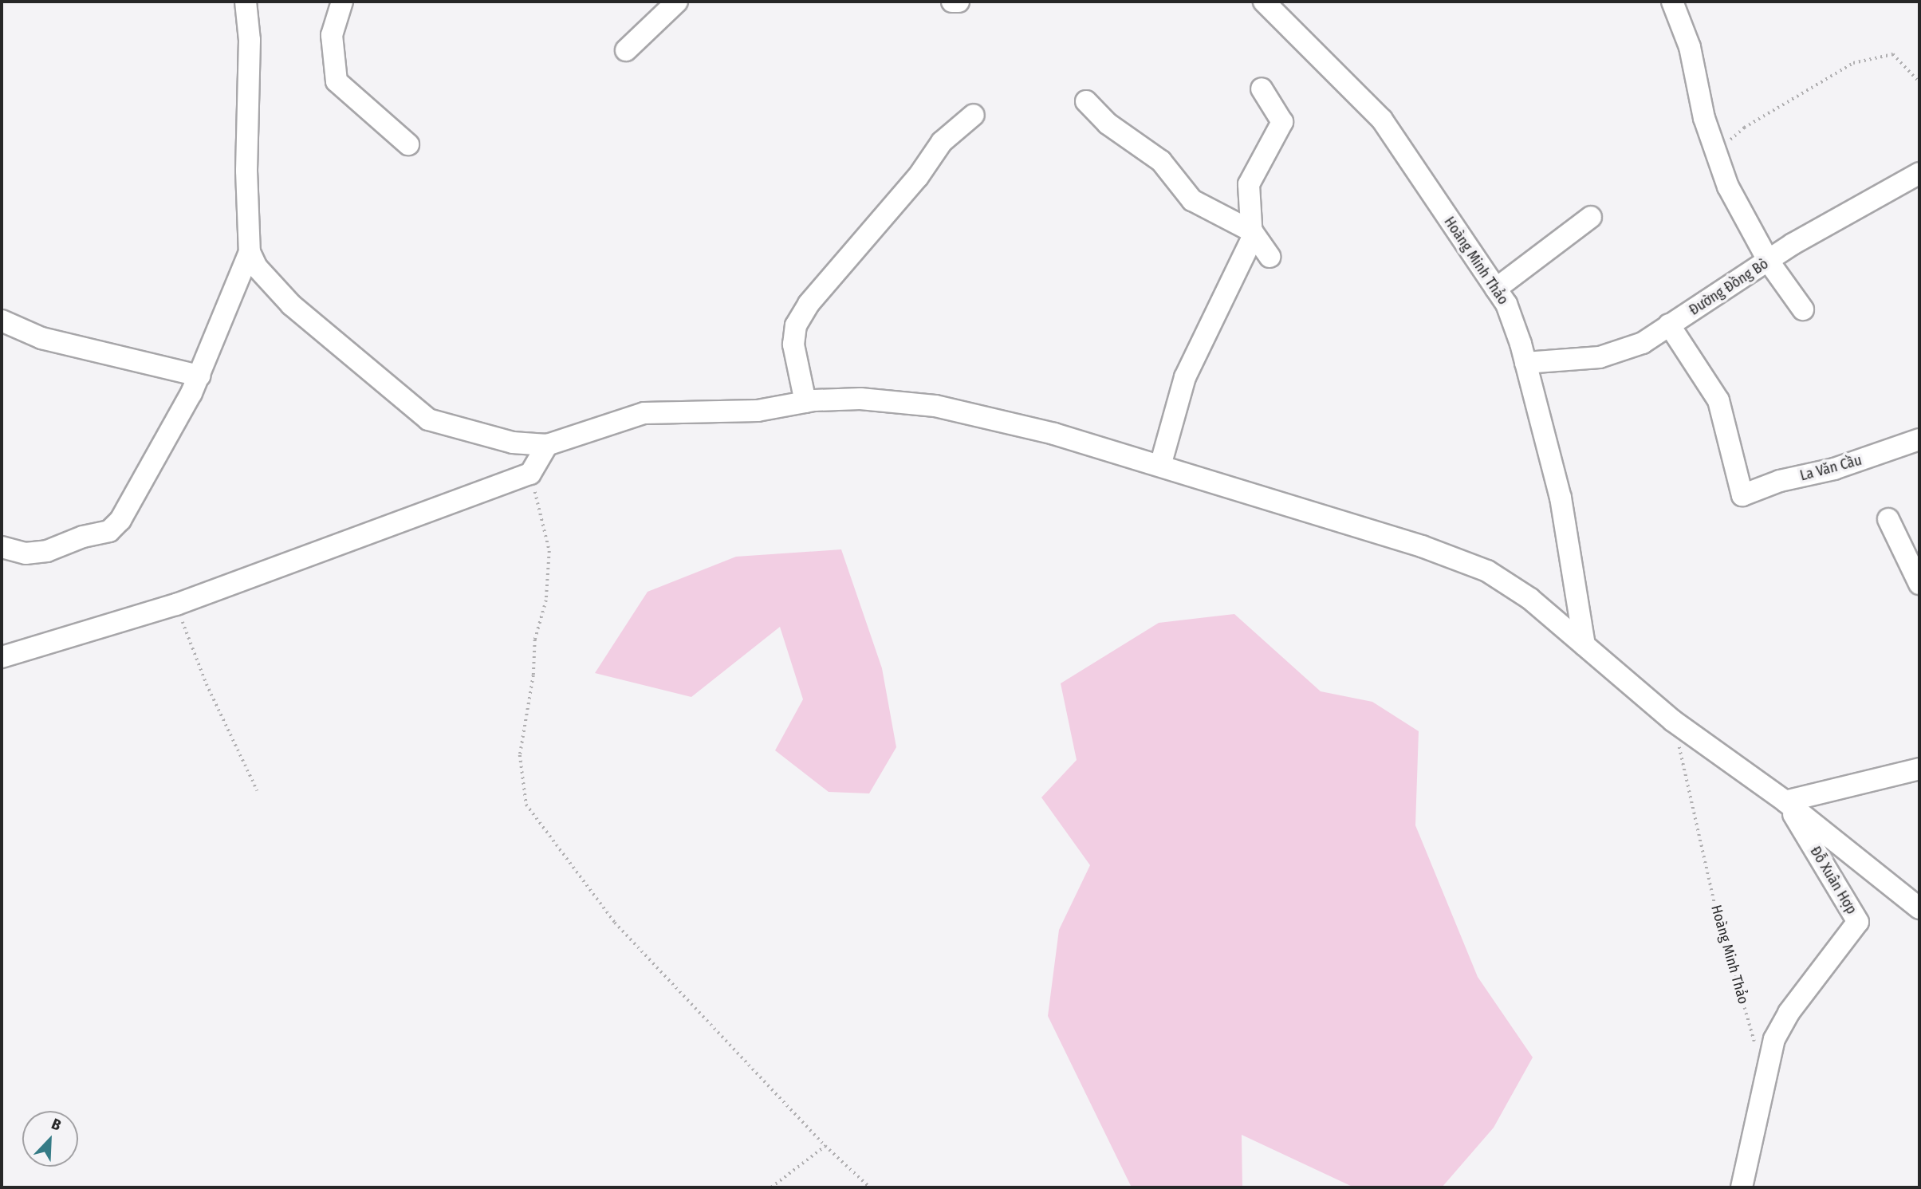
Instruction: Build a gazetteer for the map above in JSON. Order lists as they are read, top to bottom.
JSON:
{
  "streets": {
    "street": [
      "Hoàng Minh Thảo",
      "Đường Đồng Bò",
      "La Văn Cầu",
      "Đỗ Xuân Hợp"
    ]
  },
  "crossings": [
    ["Hoàng Minh Thảo", "Đường Đồng Bò"],
    ["Đường Đồng Bò", "La Văn Cầu"]
  ],
  "north": "top right"
}
